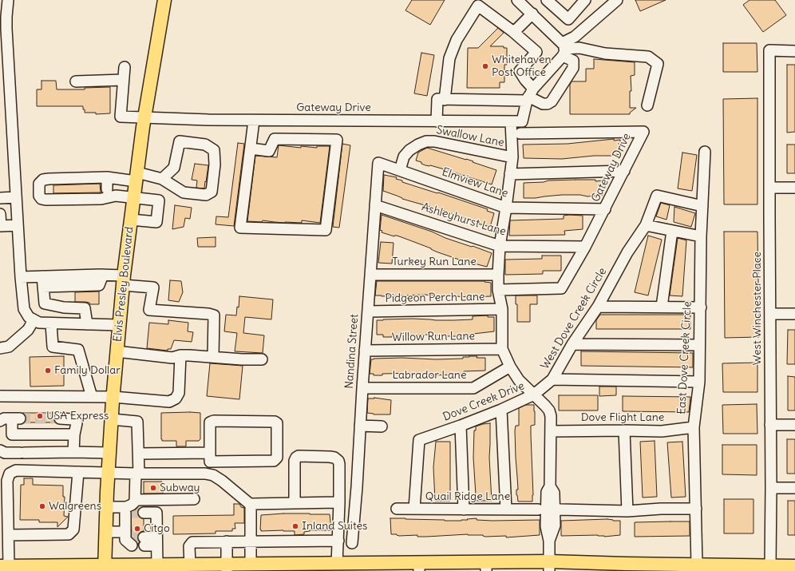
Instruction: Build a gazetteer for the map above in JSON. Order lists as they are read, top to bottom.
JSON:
{
  "streets": {
    "main road": ["Elvis Presley Boulevard"],
    "street": [
      "Gateway Drive",
      "Swallow Lane",
      "Elmview Lane",
      "Ashleyhurst Lane",
      "Turkey Run Lane",
      "Pidgeon Perch Lane",
      "West Winchester Place",
      "West Dove Creek Circle",
      "Willow Run Lane",
      "Nandina Street",
      "East Dove Creek Circle",
      "Labrador Lane",
      "Dove Creek Drive",
      "Dove Flight Lane",
      "Quail Ridge Lane"
    ]
  },
  "crossings": [
    ["Gateway Drive", "Elmview Lane"],
    ["Gateway Drive", "Ashleyhurst Lane"],
    ["Gateway Drive", "Elvis Presley Boulevard"],
    ["Gateway Drive", "Dove Creek Drive"],
    ["Swallow Lane", "Elmview Lane"],
    ["Swallow Lane", "Dove Creek Drive"],
    ["Elmview Lane", "Nandina Street"],
    ["Elmview Lane", "Dove Creek Drive"],
    ["Ashleyhurst Lane", "Nandina Street"],
    ["Ashleyhurst Lane", "Dove Creek Drive"],
    ["Turkey Run Lane", "Nandina Street"],
    ["Turkey Run Lane", "Dove Creek Drive"],
    ["Pidgeon Perch Lane", "Nandina Street"],
    ["Pidgeon Perch Lane", "Dove Creek Drive"],
    ["West Dove Creek Circle", "East Dove Creek Circle"],
    ["West Dove Creek Circle", "Dove Creek Drive"],
    ["Willow Run Lane", "Nandina Street"],
    ["Willow Run Lane", "Dove Creek Drive"],
    ["Nandina Street", "Labrador Lane"],
    ["East Dove Creek Circle", "Dove Flight Lane"],
    ["East Dove Creek Circle", "Quail Ridge Lane"],
    ["Labrador Lane", "Dove Creek Drive"],
    ["Dove Creek Drive", "Quail Ridge Lane"]
  ],
  "places": [
    "Whitehaven Post Office",
    "Family Dollar",
    "USA Express",
    "Subway",
    "Walgreens",
    "Inland Suites",
    "Citgo"
  ]
}
